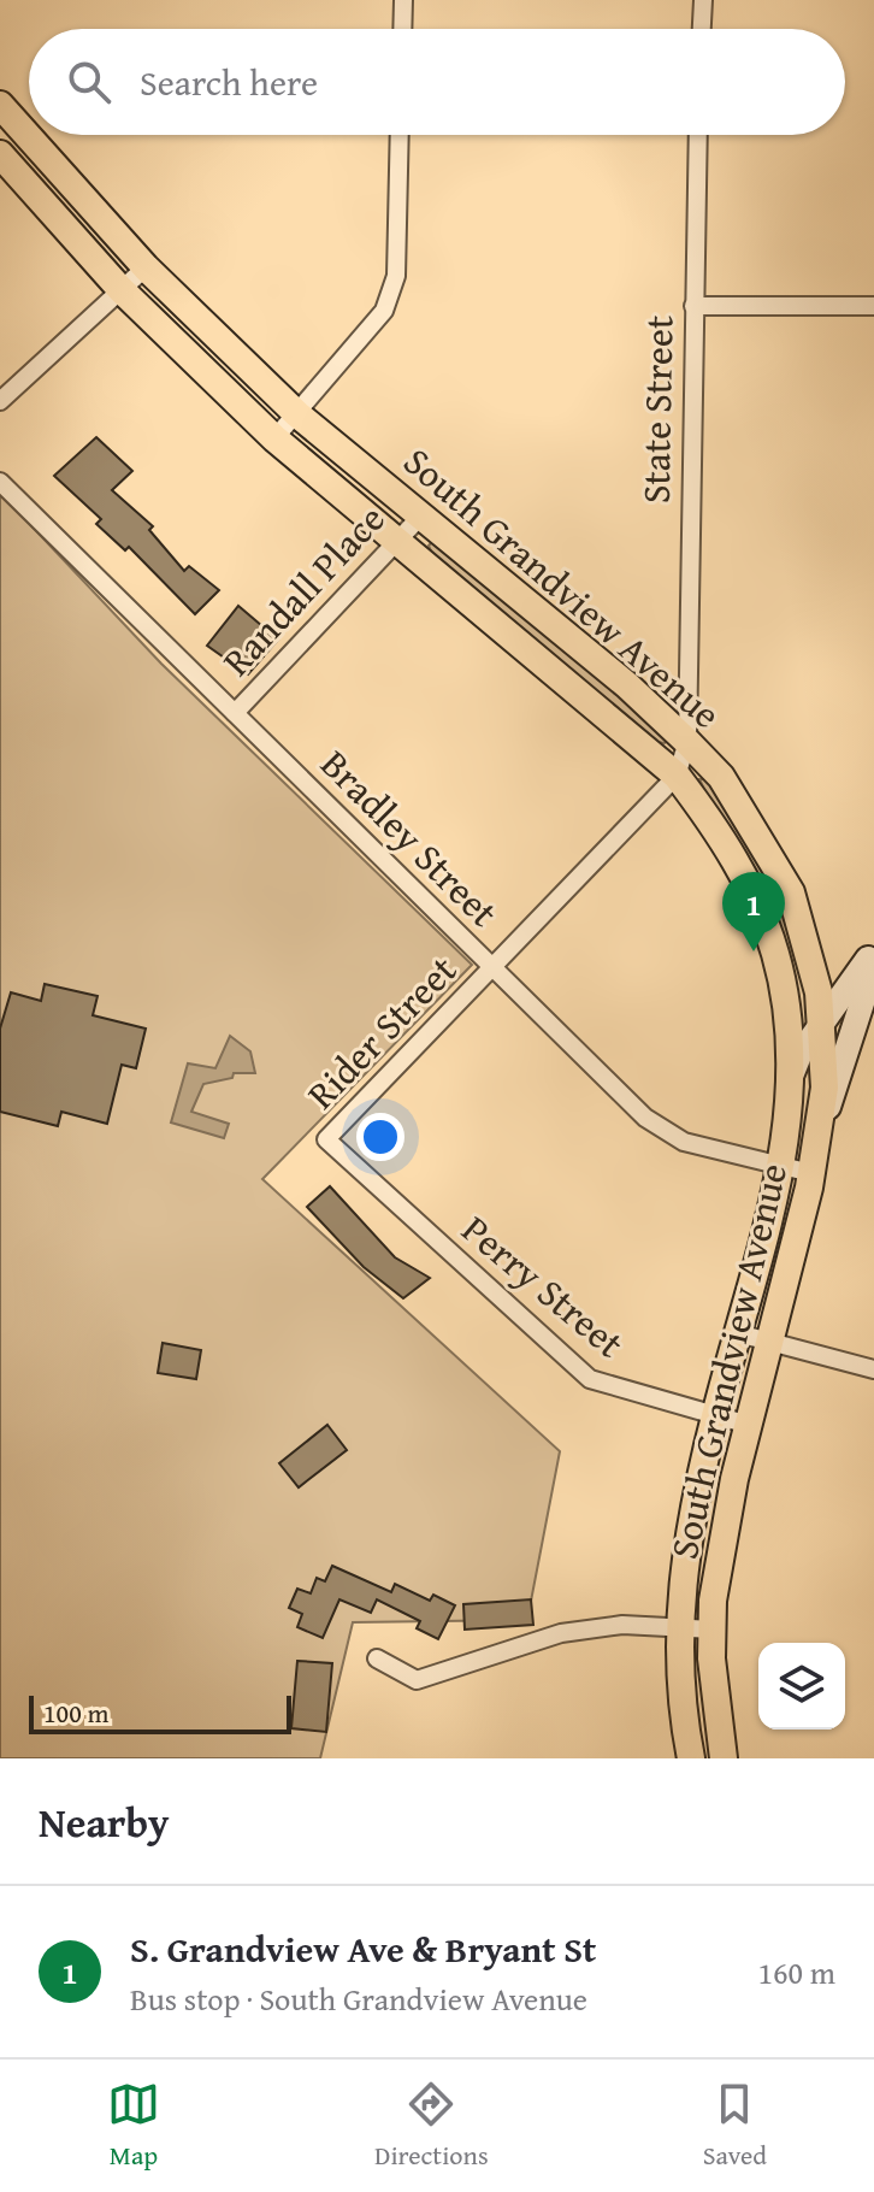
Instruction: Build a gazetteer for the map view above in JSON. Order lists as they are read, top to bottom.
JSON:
{
  "streets": {
    "main road": ["South Grandview Avenue"],
    "street": [
      "State Street",
      "Randall Place",
      "Bradley Street",
      "Rider Street",
      "Perry Street"
    ]
  },
  "crossings": [
    ["State Street", "Rider Street"],
    ["South Grandview Avenue", "Randall Place"],
    ["South Grandview Avenue", "Bradley Street"],
    ["South Grandview Avenue", "Rider Street"],
    ["South Grandview Avenue", "Perry Street"],
    ["Randall Place", "Bradley Street"],
    ["Bradley Street", "Rider Street"],
    ["Rider Street", "Perry Street"]
  ],
  "scale_bar": "100 m",
  "page": {
    "search": "Search here",
    "pins": "1",
    "scale": "100 m",
    "heading": "Nearby",
    "list": [
      {
        "mark": "1",
        "name": "S. Grandview Ave & Bryant St",
        "note": "Bus stop · South Grandview Avenue",
        "value": "160 m"
      }
    ],
    "nav": ["Map", "Directions", "Saved"]
  }
}
